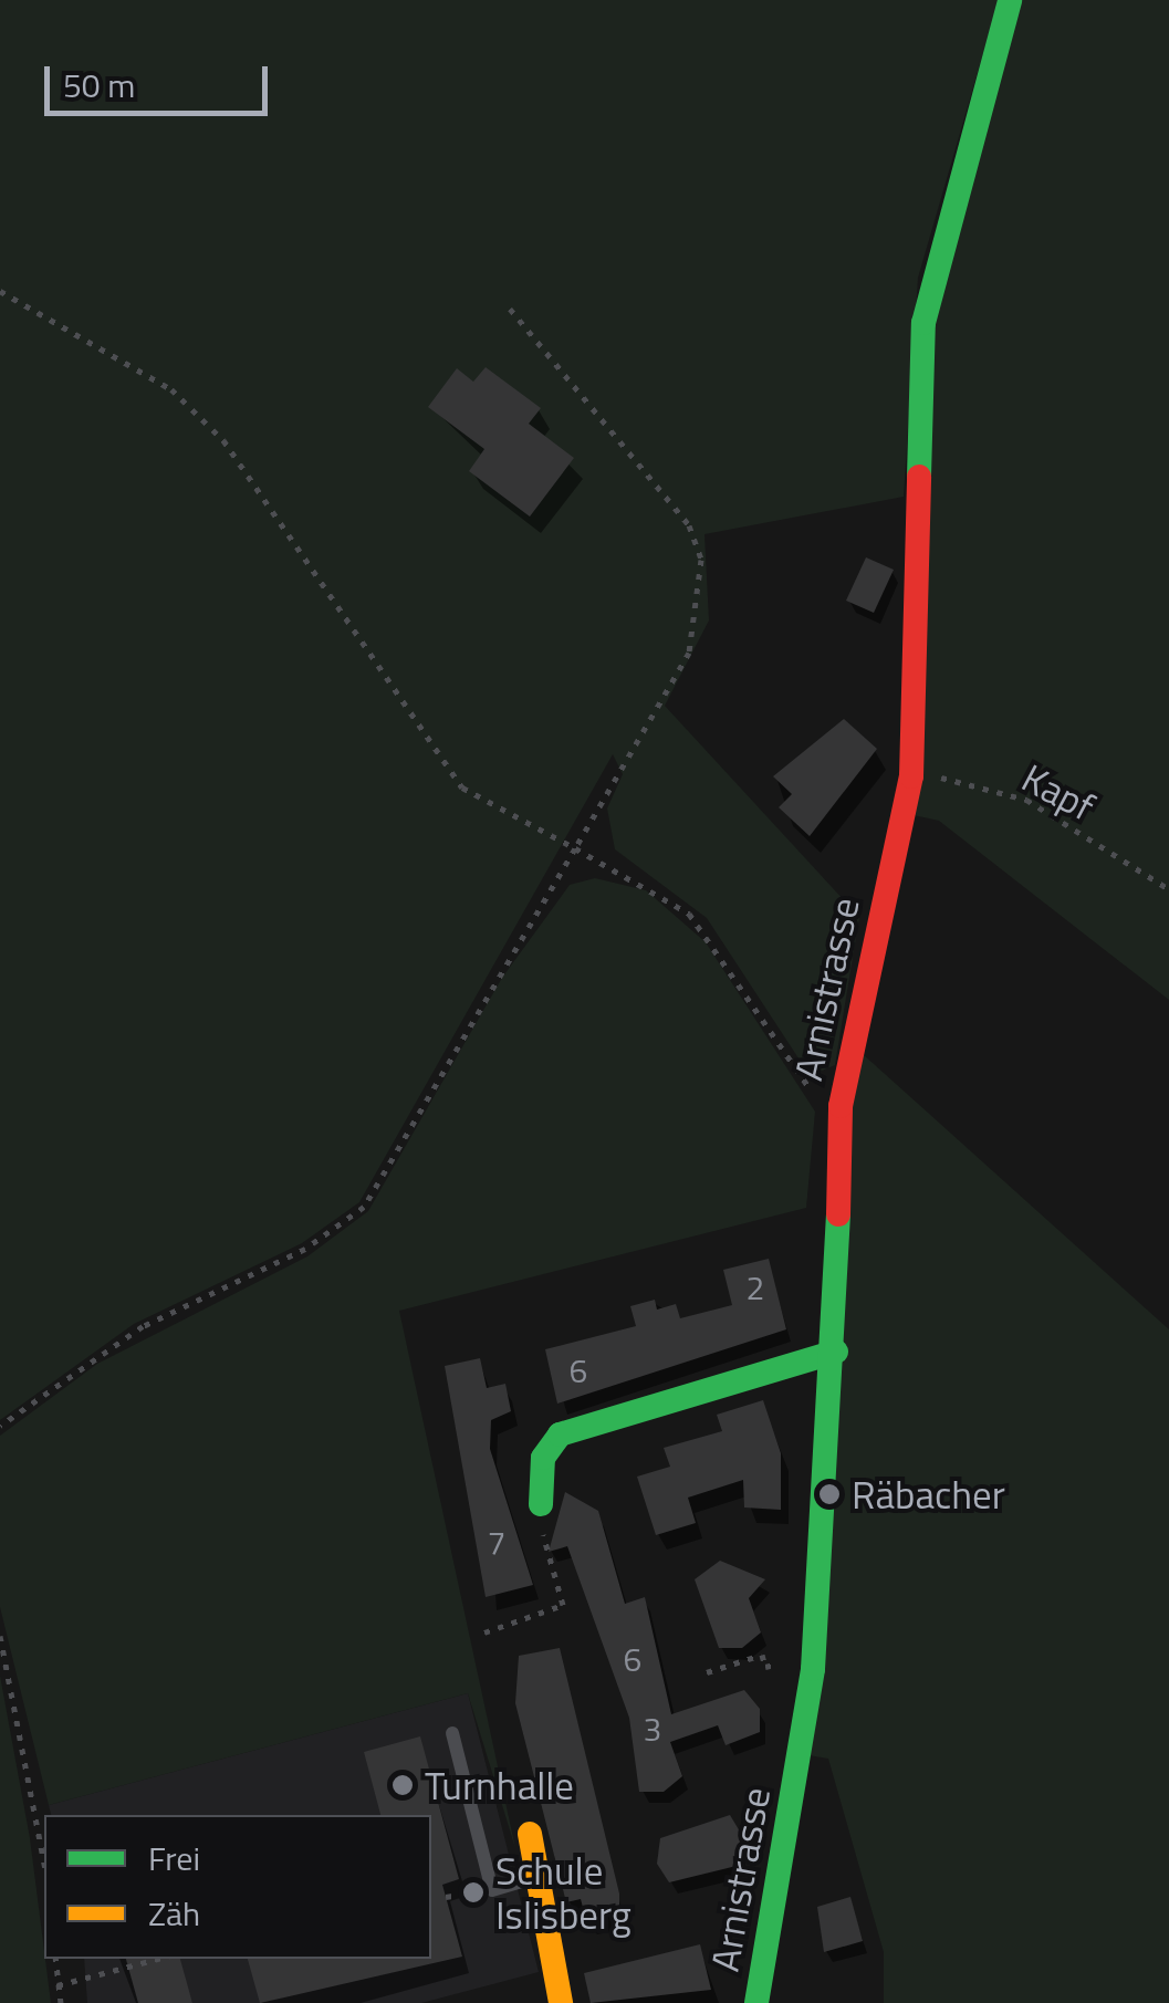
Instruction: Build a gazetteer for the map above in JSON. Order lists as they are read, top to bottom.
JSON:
{
  "streets": {
    "street": ["Arnistrasse"],
    "path": ["Kapf"]
  },
  "crossings": [
    ["Kapf", "Arnistrasse"]
  ],
  "places": ["Räbacher", "Turnhalle", "Schule Islisberg"],
  "house_numbers": [
    "2",
    "6",
    "7",
    "6",
    "3"
  ],
  "legend": ["Frei", "Zäh"],
  "scale_bar": "50 m"
}
